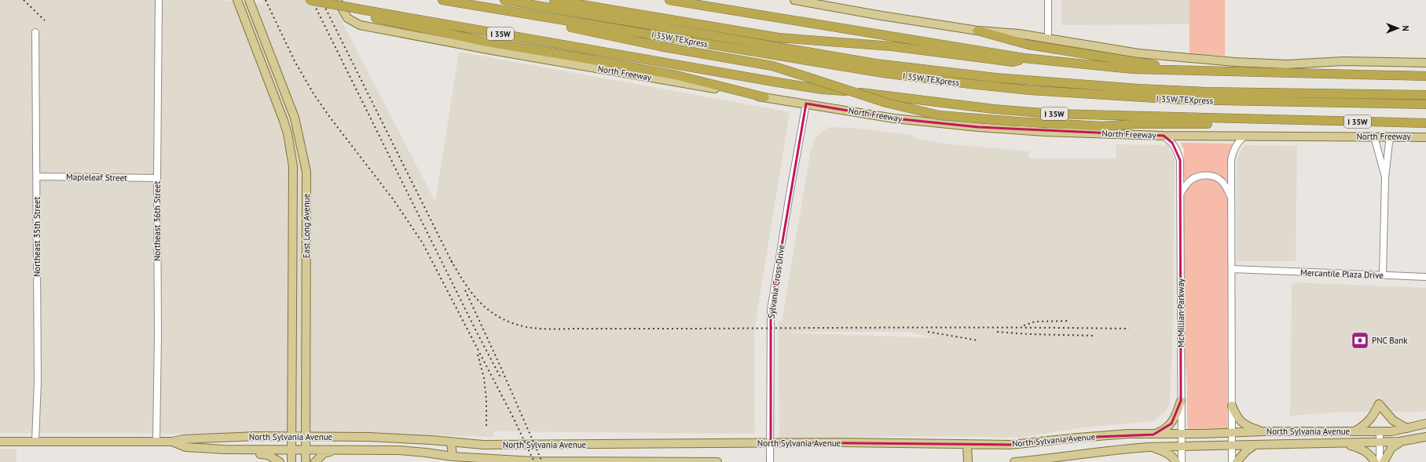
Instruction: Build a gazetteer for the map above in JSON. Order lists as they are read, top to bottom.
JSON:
{
  "streets": {
    "highway": ["I 35W", "I 35W TEXpress", "North Freeway"],
    "main road": ["East Long Avenue", "North Sylvania Avenue"],
    "street": [
      "Mapleleaf Street",
      "Northeast 36th Street",
      "Northeast 35th Street",
      "Mercantile Plaza Drive",
      "Sylvania Cross Drive",
      "McMillian Parkway"
    ]
  },
  "crossings": [
    ["North Freeway", "Sylvania Cross Drive"],
    ["North Freeway", "McMillian Parkway"],
    ["Mapleleaf Street", "Northeast 36th Street"],
    ["Mapleleaf Street", "Northeast 35th Street"],
    ["Northeast 36th Street", "North Sylvania Avenue"],
    ["East Long Avenue", "North Sylvania Avenue"],
    ["Northeast 35th Street", "North Sylvania Avenue"],
    ["Sylvania Cross Drive", "North Sylvania Avenue"],
    ["McMillian Parkway", "North Sylvania Avenue"]
  ],
  "places": {
    "bank": ["PNC Bank"]
  },
  "north": "right"
}
